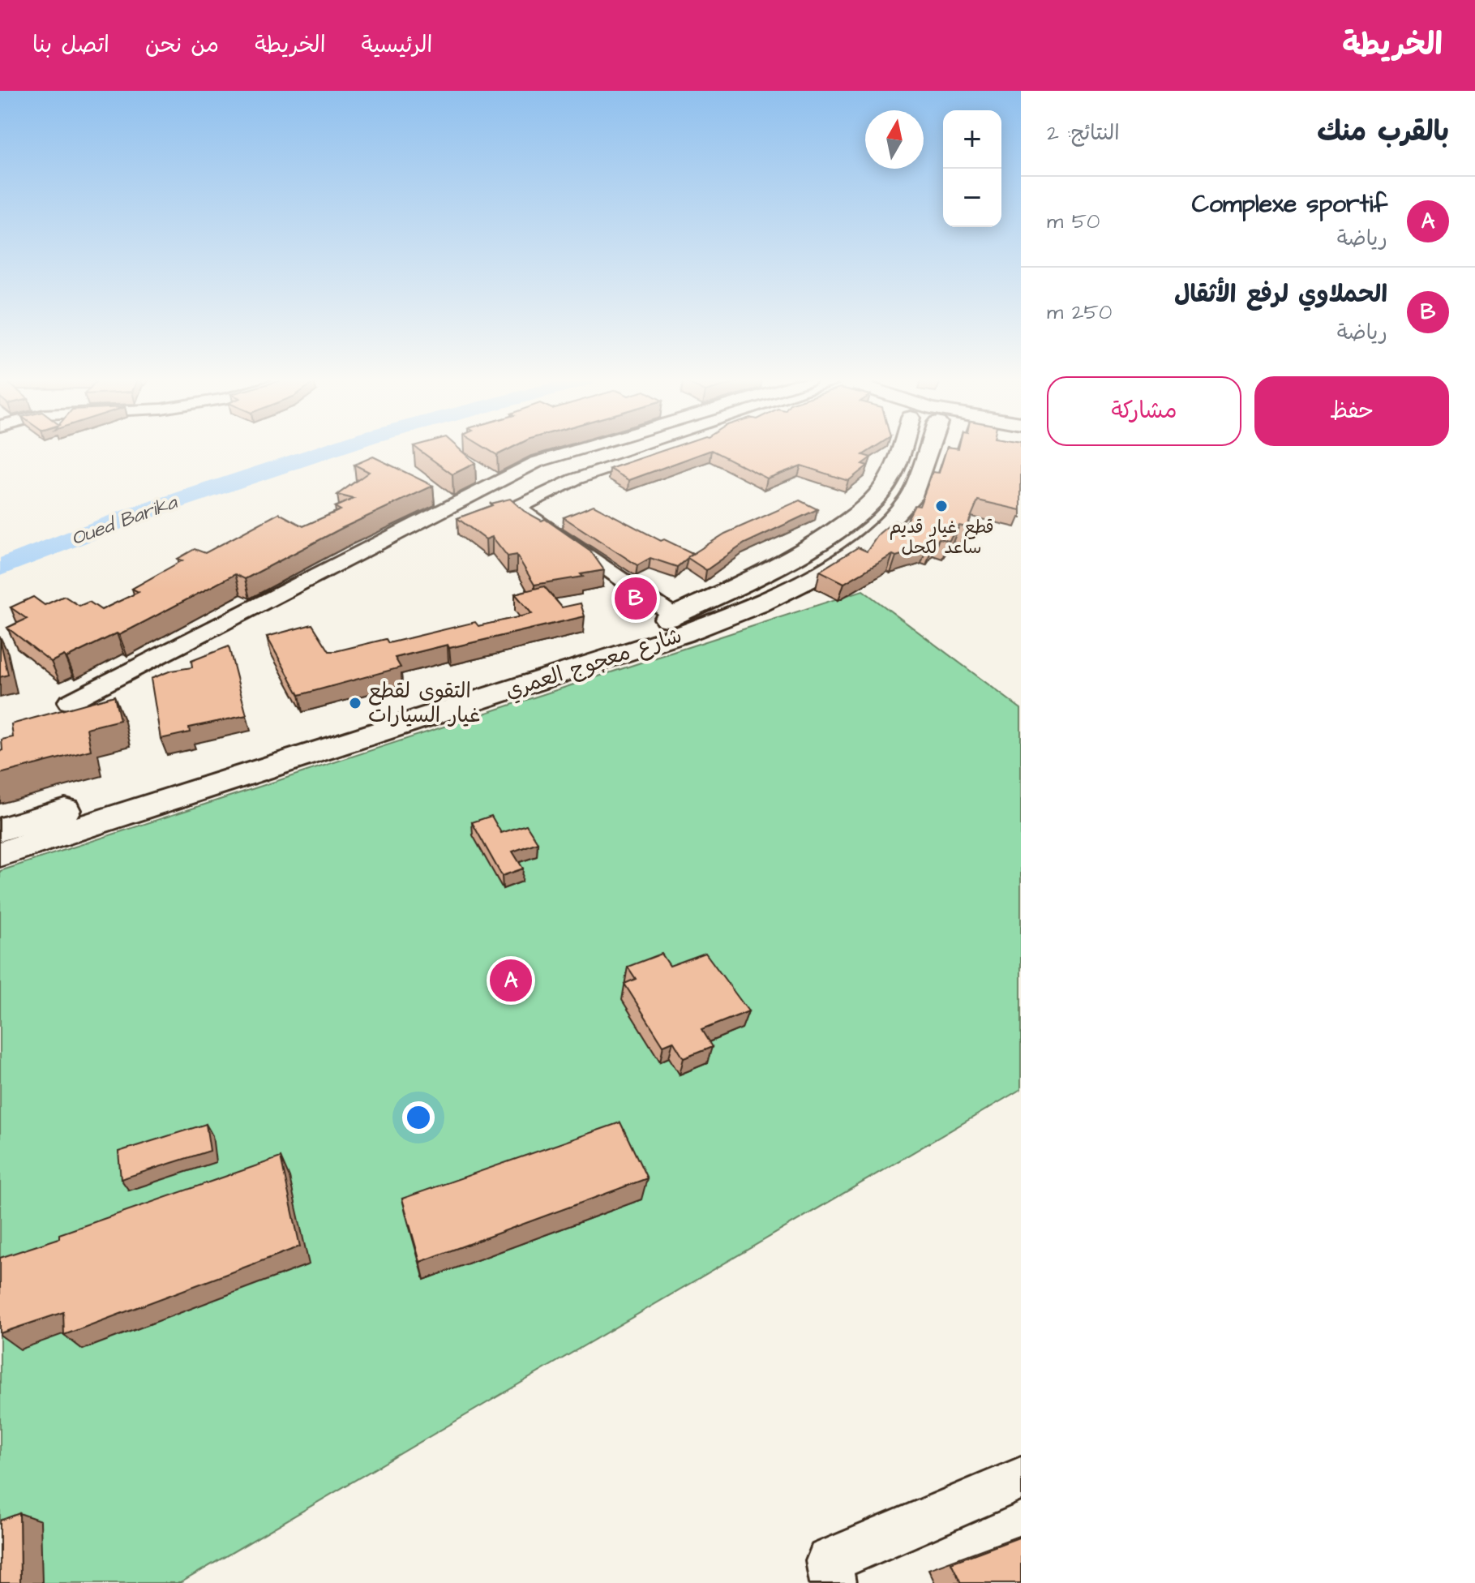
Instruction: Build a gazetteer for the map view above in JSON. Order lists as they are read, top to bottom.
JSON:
{
  "streets": {
    "main road": ["شارع معجوج العمري"]
  },
  "water": ["Oued Barika"],
  "places": ["قطع غيار قديم ساعد لكحل", "التقوى لقطع غيار السيارات"],
  "north": "top",
  "page": {
    "header": "الخريطة",
    "nav": [
      "الرئيسية",
      "الخريطة",
      "من نحن",
      "اتصل بنا"
    ],
    "heading": ["بالقرب منك", "النتائج: 2"],
    "map_buttons": ["+", "−"],
    "list": [
      {
        "mark": "A",
        "name": "Complexe sportif",
        "note": "رياضة",
        "value": "50 m"
      },
      {
        "mark": "B",
        "name": "الحملاوي لرفع الأثقال",
        "note": "رياضة",
        "value": "250 m"
      }
    ],
    "buttons": ["حفظ", "مشاركة"],
    "pins": ["B", "A"]
  }
}
